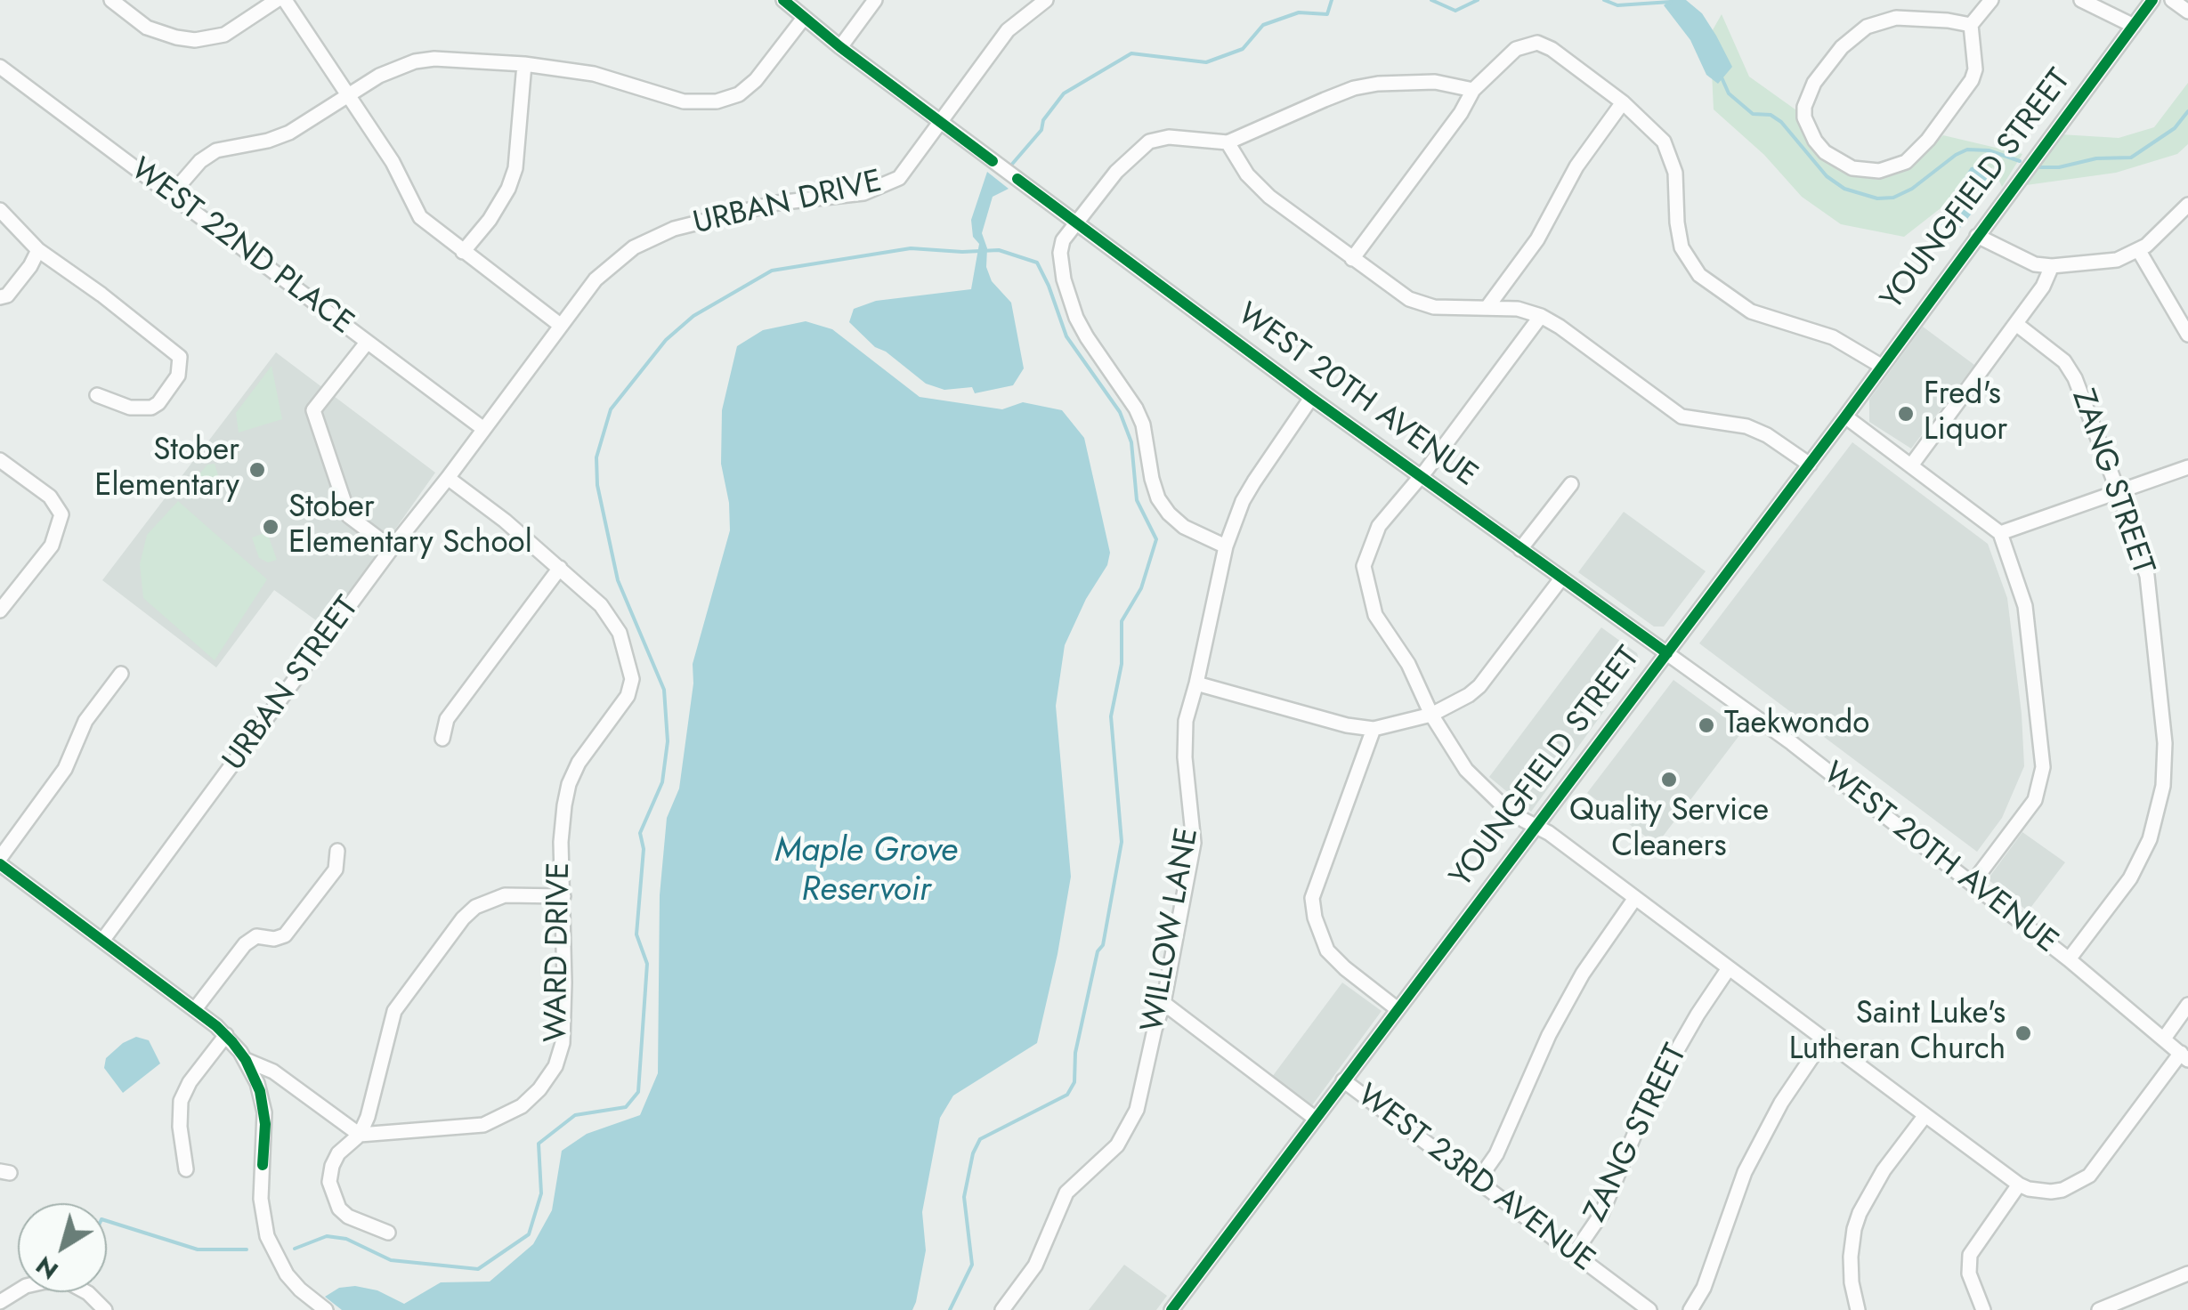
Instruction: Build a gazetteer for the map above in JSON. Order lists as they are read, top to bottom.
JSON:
{
  "streets": {
    "street": [
      "YOUNGFIELD STREET",
      "URBAN DRIVE",
      "WEST 22ND PLACE",
      "WEST 20TH AVENUE",
      "ZANG STREET",
      "URBAN STREET",
      "WILLOW LANE",
      "WARD DRIVE",
      "WEST 23RD AVENUE"
    ]
  },
  "crossings": [
    ["YOUNGFIELD STREET", "WEST 20TH AVENUE"],
    ["YOUNGFIELD STREET", "WEST 23RD AVENUE"],
    ["URBAN DRIVE", "WEST 22ND PLACE"],
    ["URBAN DRIVE", "WEST 20TH AVENUE"],
    ["URBAN DRIVE", "URBAN STREET"],
    ["WEST 22ND PLACE", "URBAN STREET"],
    ["WEST 20TH AVENUE", "ZANG STREET"],
    ["WEST 20TH AVENUE", "WILLOW LANE"],
    ["ZANG STREET", "WEST 23RD AVENUE"],
    ["WILLOW LANE", "WEST 23RD AVENUE"]
  ],
  "water": ["Maple Grove Reservoir"],
  "places": [
    "Fred's Liquor",
    "Stober Elementary",
    "Stober Elementary School",
    "Taekwondo",
    "Quality Service Cleaners",
    "Saint Luke's Lutheran Church"
  ],
  "north": "bottom left"
}
